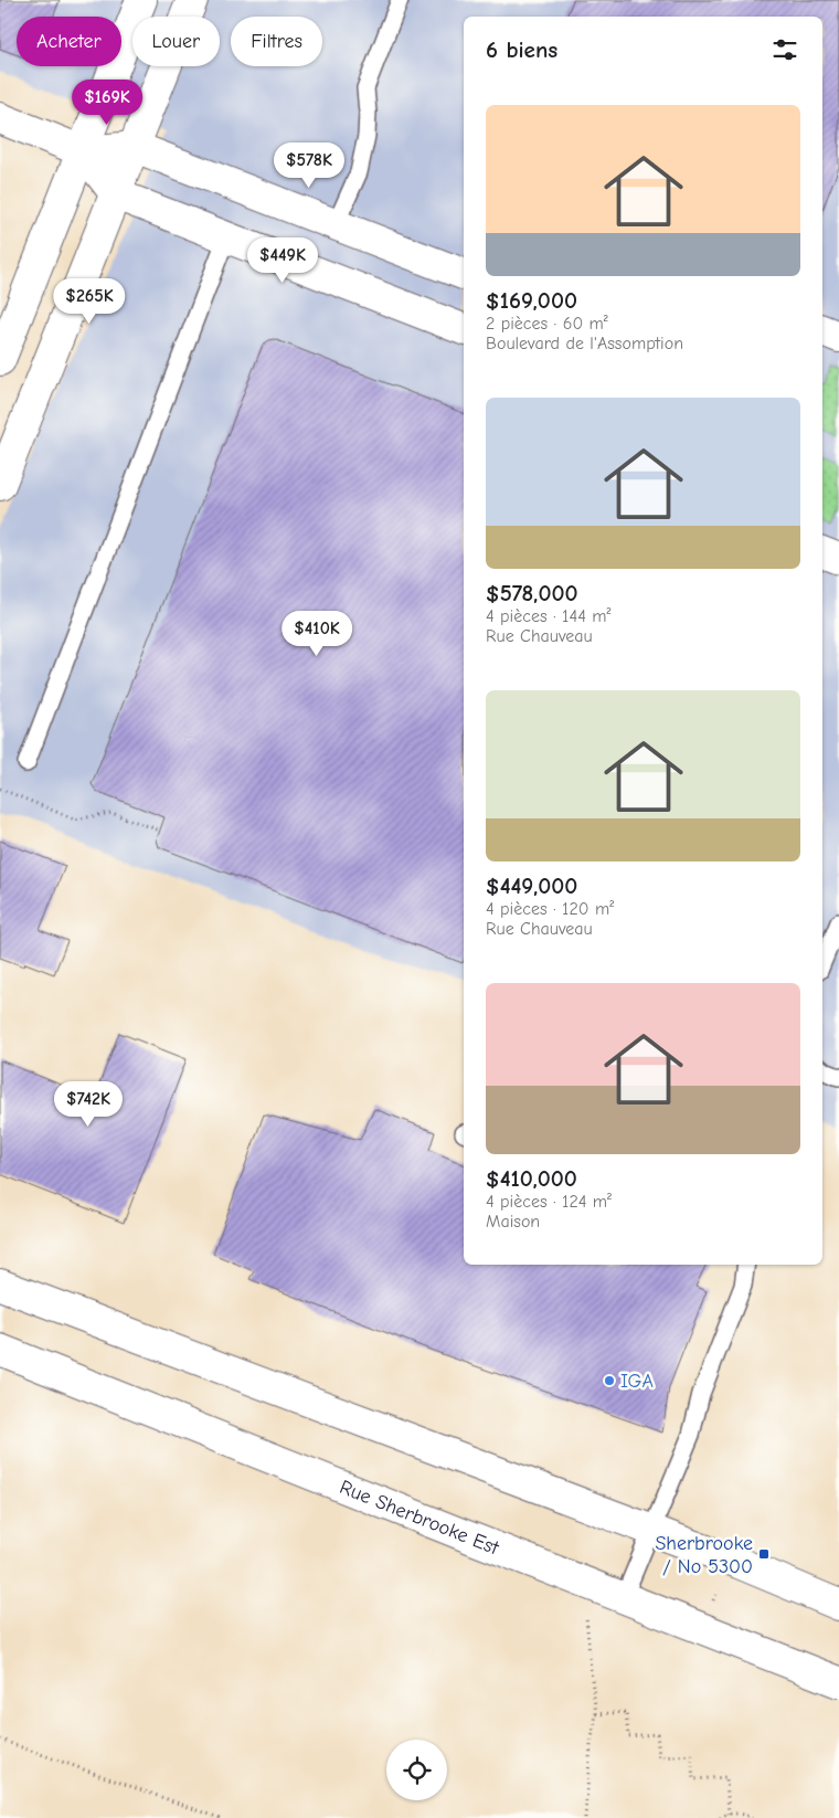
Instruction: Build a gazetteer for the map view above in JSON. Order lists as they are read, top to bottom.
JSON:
{
  "streets": {
    "street": ["Rue Sherbrooke Est"]
  },
  "places": {
    "other": ["IGA"],
    "transit": ["Sherbrooke / No 5300"]
  },
  "page": {
    "chip": ["Acheter", "Louer", "Filtres"],
    "heading": "6 biens",
    "price": [
      "$169K",
      "$578K",
      "$449K",
      "$265K",
      "$410K",
      "$742K"
    ],
    "list": [
      {
        "name": "$169,000",
        "note": "2 pièces · 60 m² · Boulevard de l'Assomption"
      },
      {
        "name": "$578,000",
        "note": "4 pièces · 144 m² · Rue Chauveau"
      },
      {
        "name": "$449,000",
        "note": "4 pièces · 120 m² · Rue Chauveau"
      },
      {
        "name": "$410,000",
        "note": "4 pièces · 124 m² · Maison"
      }
    ]
  }
}
